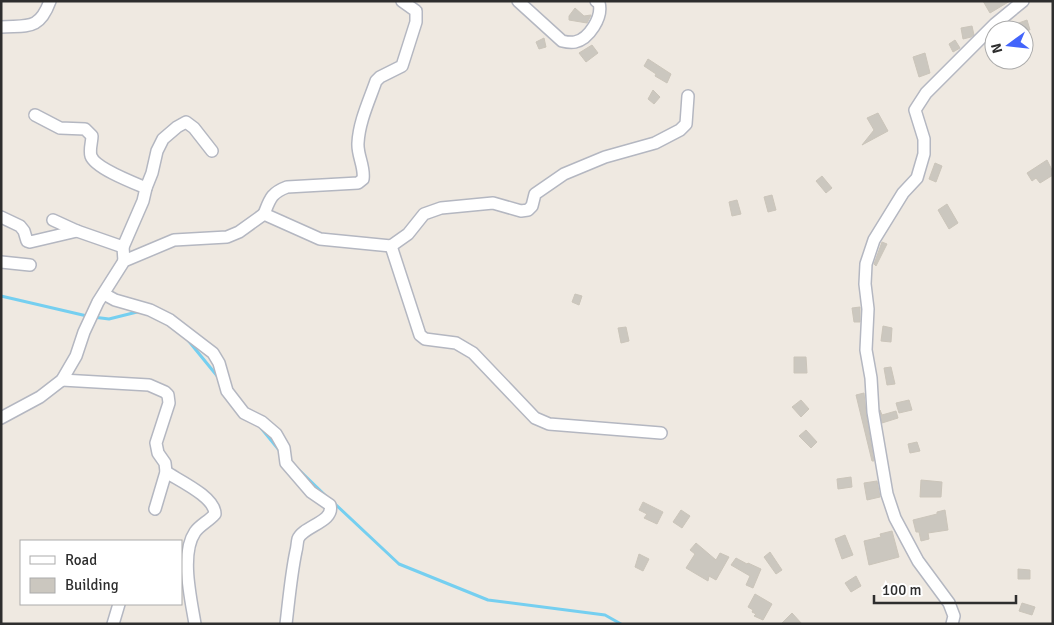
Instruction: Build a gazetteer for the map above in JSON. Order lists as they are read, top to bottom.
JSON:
{
  "legend": ["Road", "Building"],
  "scale_bar": "100 m",
  "north": "left"
}
